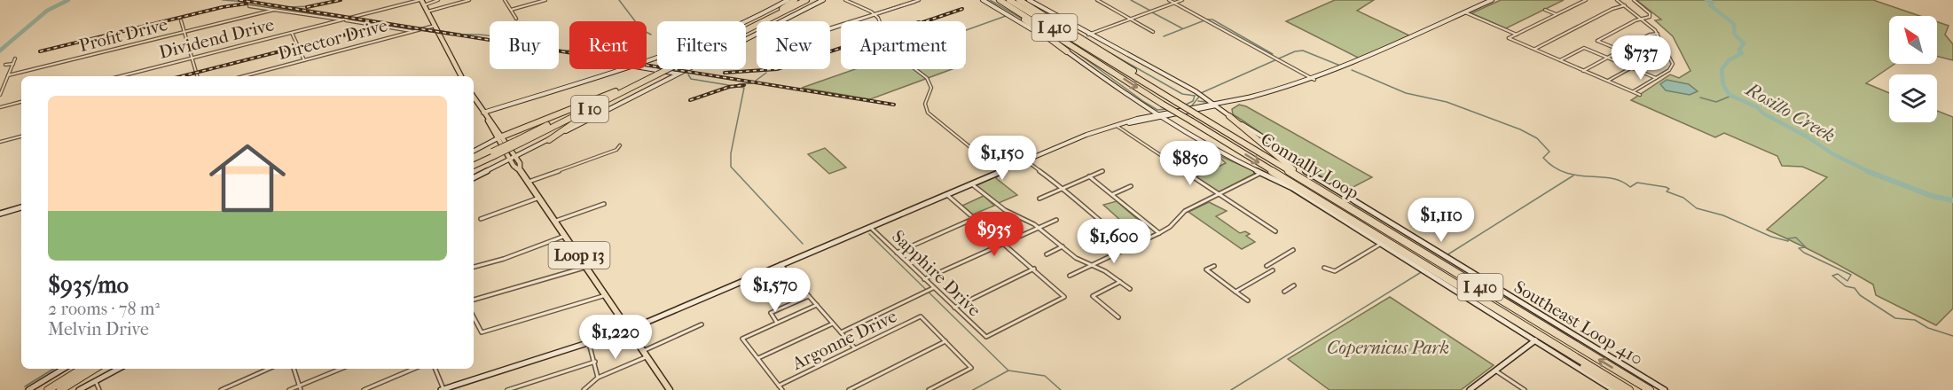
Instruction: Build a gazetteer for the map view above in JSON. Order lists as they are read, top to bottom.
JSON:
{
  "streets": {
    "highway": ["I 410", "I 10", "Connally Loop"],
    "main road": ["Loop 13", "Southeast Loop 410"],
    "street": [
      "Profit Drive",
      "Dividend Drive",
      "Director Drive",
      "Sapphire Drive",
      "Argonne Drive"
    ]
  },
  "water": ["Rosillo Creek"],
  "parks": ["Copernicus Park"],
  "north": "top left",
  "page": {
    "chip": [
      "Buy",
      "Rent",
      "Filters",
      "New",
      "Apartment"
    ],
    "price": [
      "$737",
      "$1,150",
      "$850",
      "$1,110",
      "$935",
      "$1,600",
      "$1,570",
      "$1,220"
    ],
    "list": [
      {
        "name": "$935/mo",
        "note": "2 rooms · 78 m² · Melvin Drive"
      }
    ]
  }
}
